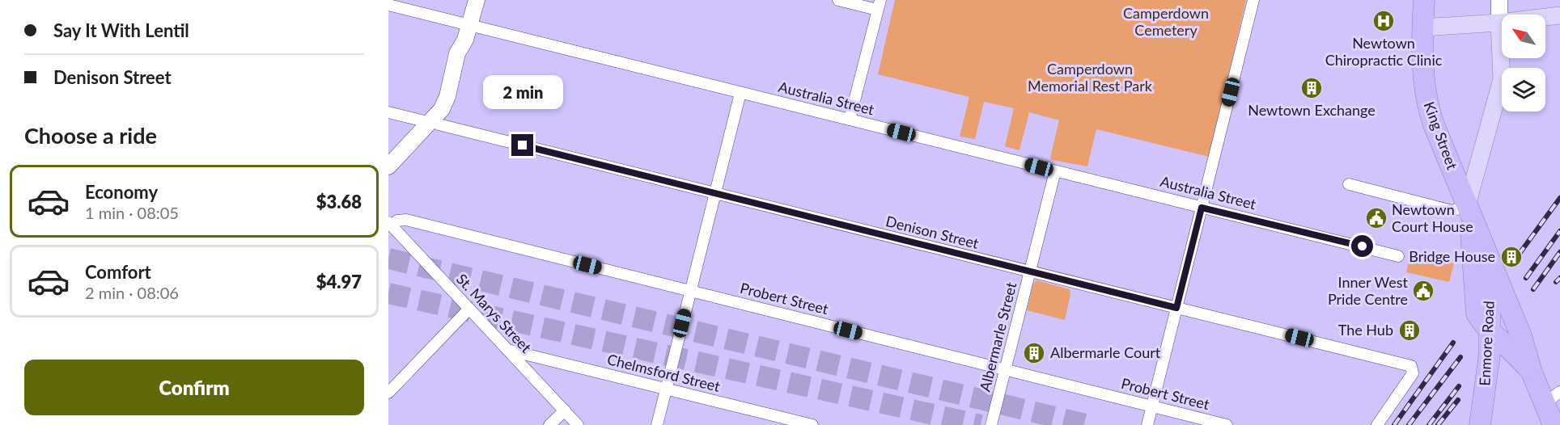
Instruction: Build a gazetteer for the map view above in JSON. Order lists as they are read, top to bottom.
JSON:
{
  "streets": {
    "highway": ["King Street", "Enmore Road"],
    "street": [
      "Australia Street",
      "Denison Street",
      "Probert Street",
      "St. Marys Street",
      "Albermarle Street",
      "Chelmsford Street"
    ]
  },
  "crossings": [
    ["Australia Street", "Albermarle Street"],
    ["King Street", "Enmore Road"],
    ["Denison Street", "Albermarle Street"],
    ["Probert Street", "St. Marys Street"],
    ["Probert Street", "Albermarle Street"],
    ["St. Marys Street", "Chelmsford Street"]
  ],
  "parks": ["Camperdown Cemetery", "Camperdown Memorial Rest Park"],
  "places": {
    "hospital": ["Newtown Chiropractic Clinic"],
    "building": [
      "Newtown Exchange",
      "Bridge House",
      "The Hub",
      "Albermarle Court"
    ],
    "public building": ["Newtown Court House", "Inner West Pride Centre"]
  },
  "north": "top left",
  "page": {
    "banner": ["Say It With Lentil", "Denison Street"],
    "bubble": "2 min",
    "heading": "Choose a ride",
    "list": [
      {
        "name": "Economy",
        "note": "1 min · 08:05",
        "value": "$3.68"
      },
      {
        "name": "Comfort",
        "note": "2 min · 08:06",
        "value": "$4.97"
      }
    ],
    "buttons": "Confirm"
  }
}
